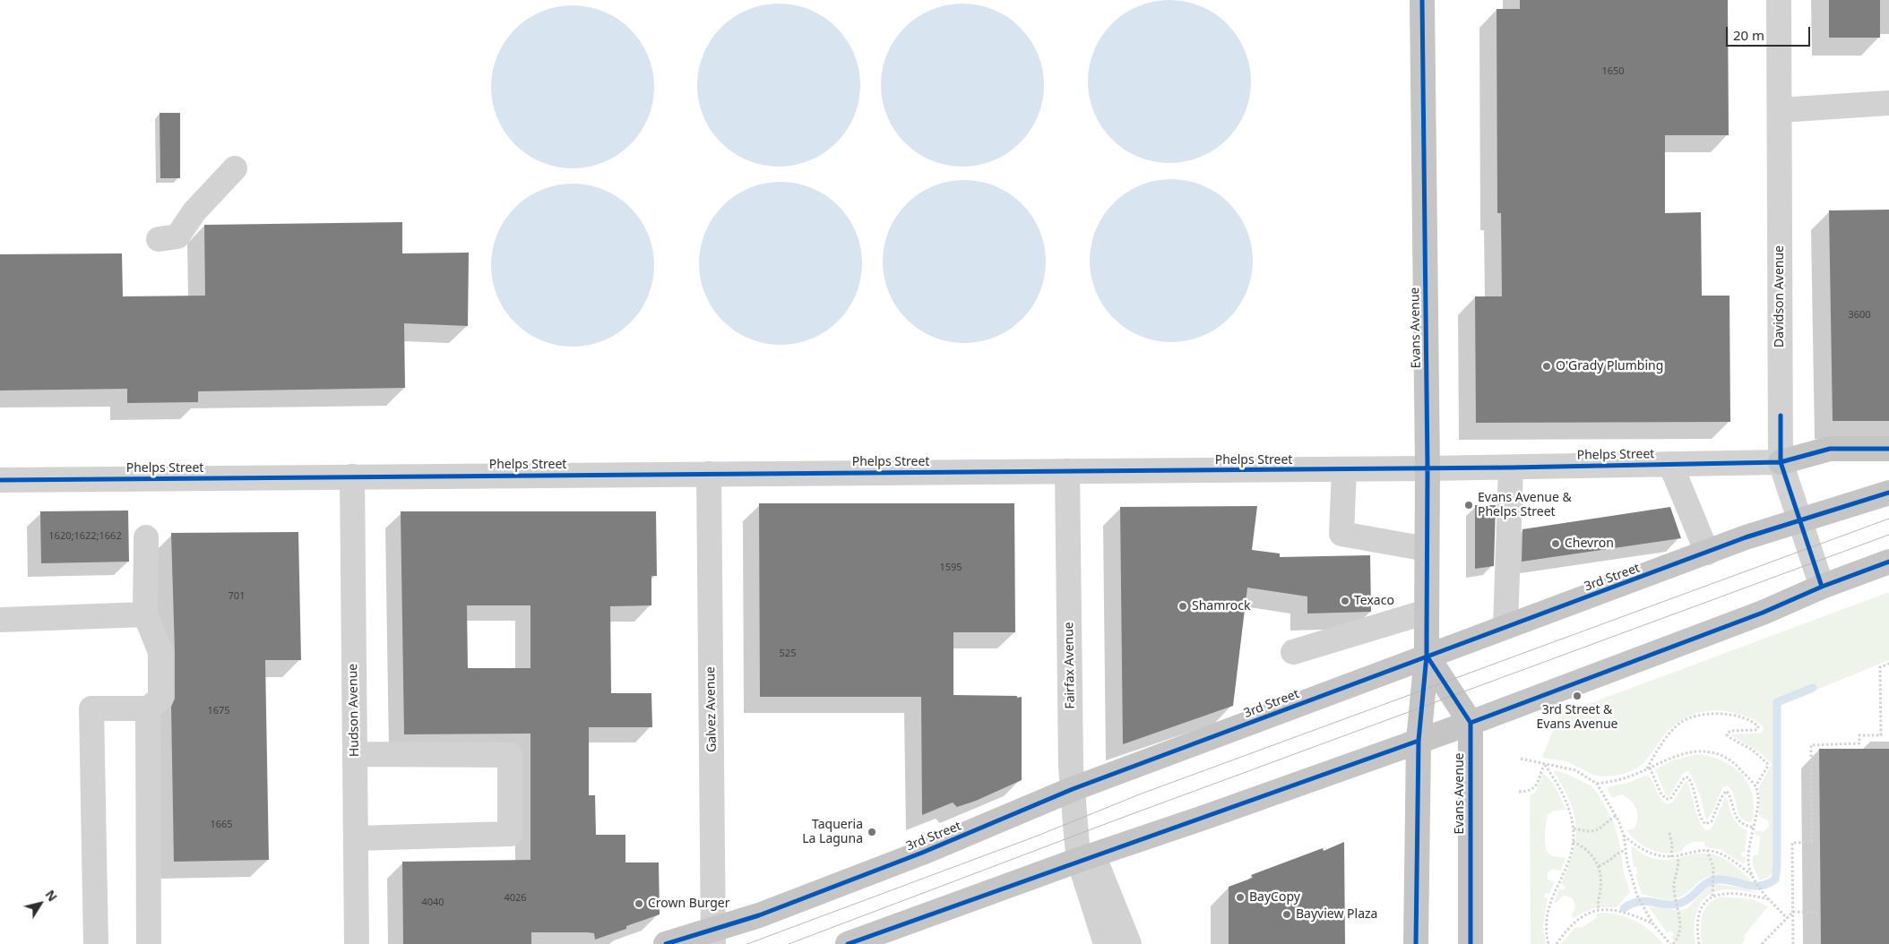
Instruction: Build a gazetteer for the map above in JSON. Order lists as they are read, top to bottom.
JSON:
{
  "streets": {
    "main road": ["Evans Avenue", "3rd Street"],
    "street": [
      "Davidson Avenue",
      "Phelps Street",
      "Fairfax Avenue",
      "Galvez Avenue",
      "Hudson Avenue"
    ]
  },
  "crossings": [
    ["Davidson Avenue", "Phelps Street"],
    ["Davidson Avenue", "3rd Street"],
    ["Evans Avenue", "Phelps Street"],
    ["Evans Avenue", "3rd Street"],
    ["Phelps Street", "Fairfax Avenue"],
    ["Phelps Street", "Galvez Avenue"],
    ["Phelps Street", "Hudson Avenue"],
    ["3rd Street", "Fairfax Avenue"],
    ["3rd Street", "Galvez Avenue"]
  ],
  "places": [
    "O'Grady Plumbing",
    "Evans Avenue & Phelps Street",
    "Chevron",
    "Texaco",
    "Shamrock",
    "3rd Street & Evans Avenue",
    "Taqueria La Laguna",
    "BayCopy",
    "Crown Burger",
    "Bayview Plaza"
  ],
  "house_numbers": [
    "1650",
    "3600",
    "1620;1622;1662",
    "1595",
    "701",
    "525",
    "1675",
    "1665",
    "4026",
    "4040"
  ],
  "scale_bar": "20 m",
  "north": "top right"
}
